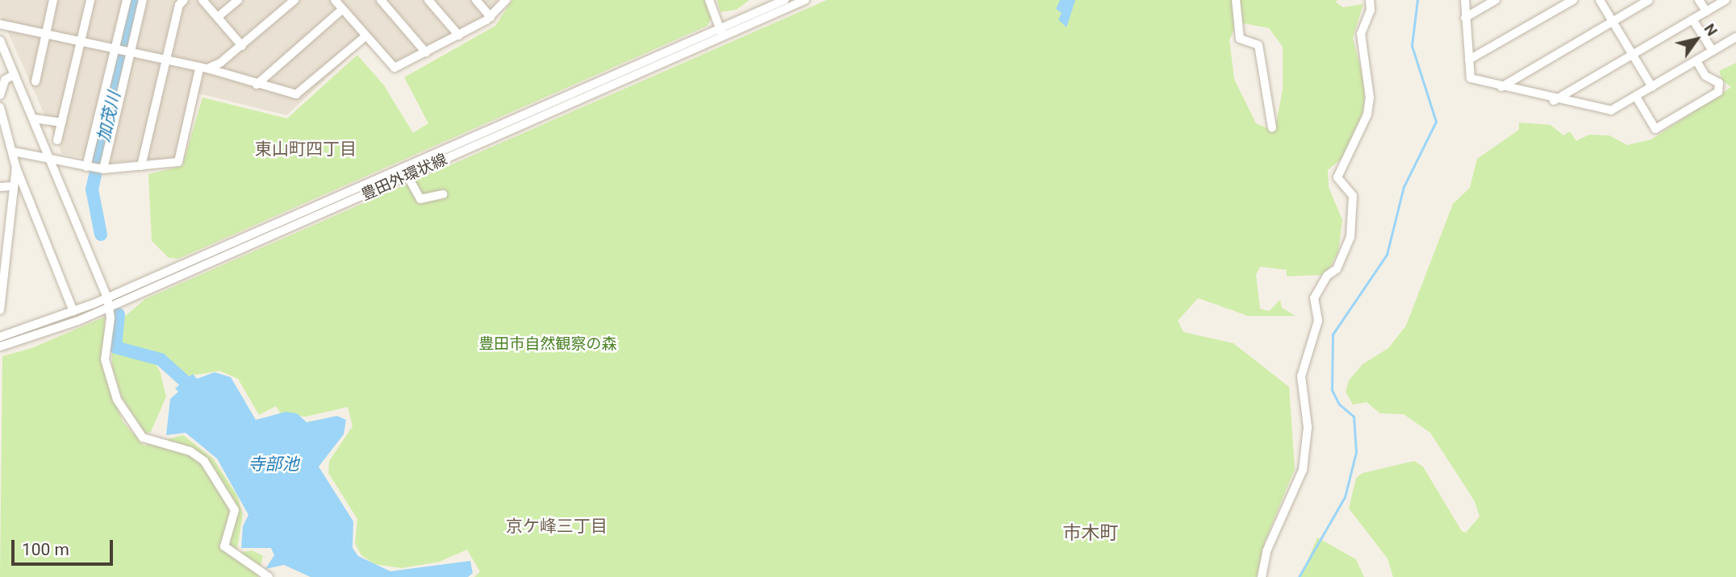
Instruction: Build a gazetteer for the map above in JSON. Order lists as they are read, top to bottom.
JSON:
{
  "streets": {
    "street": ["豊田外環状線"]
  },
  "districts": ["東山町四丁目", "京ケ峰三丁目", "市木町"],
  "water": ["加茂川", "寺部池"],
  "parks": ["豊田市自然観察の森"],
  "scale_bar": "100 m",
  "north": "top right"
}
